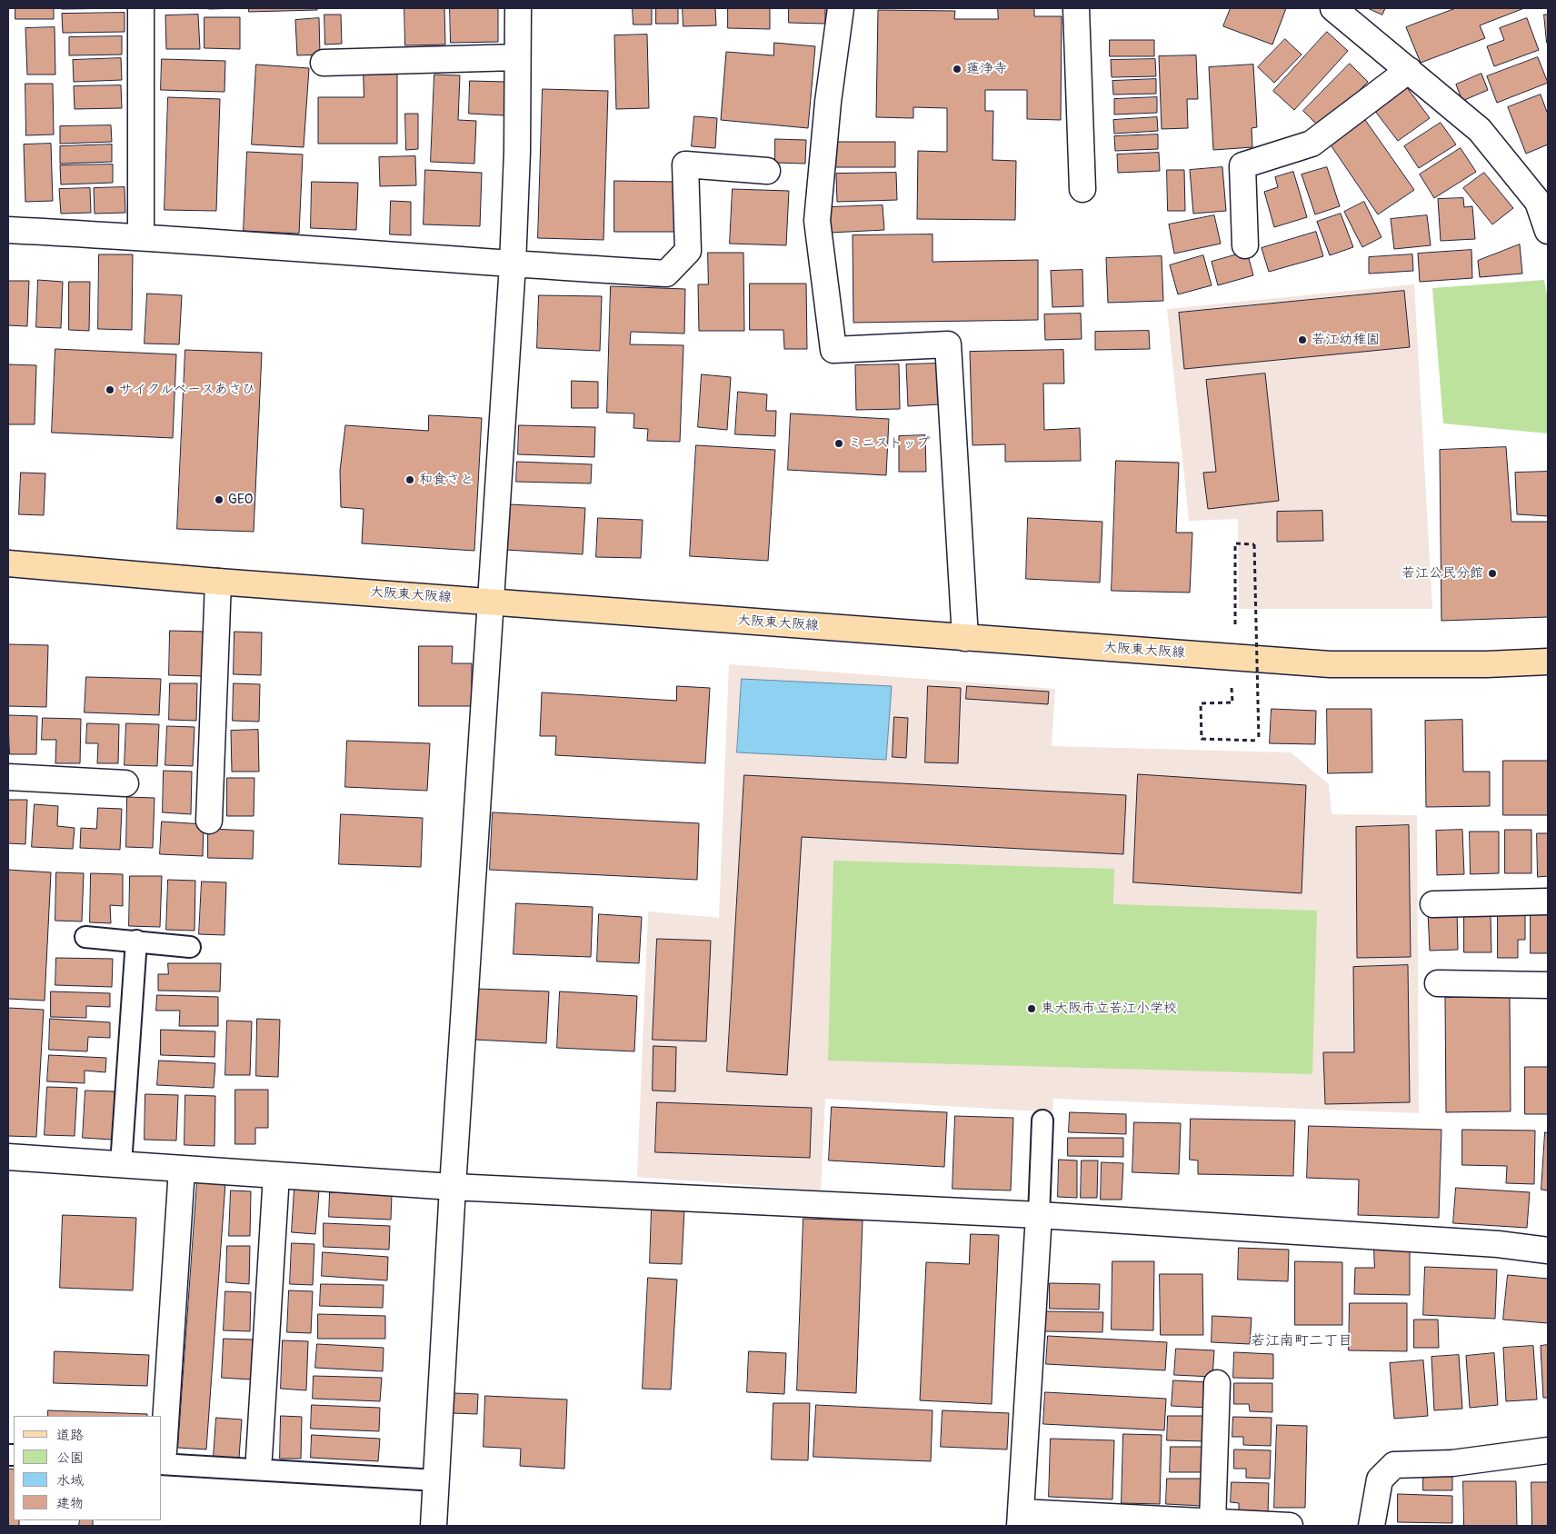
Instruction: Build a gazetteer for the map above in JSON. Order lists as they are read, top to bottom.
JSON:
{
  "streets": {
    "main road": ["大阪東大阪線"]
  },
  "districts": ["若江南町二丁目"],
  "places": [
    "蓮浄寺",
    "若江幼稚園",
    "サイクルベースあさひ",
    "ミニストップ",
    "和食さと",
    "GEO",
    "若江公民分館",
    "東大阪市立若江小学校"
  ],
  "legend": [
    "道路",
    "公園",
    "水域",
    "建物"
  ]
}
